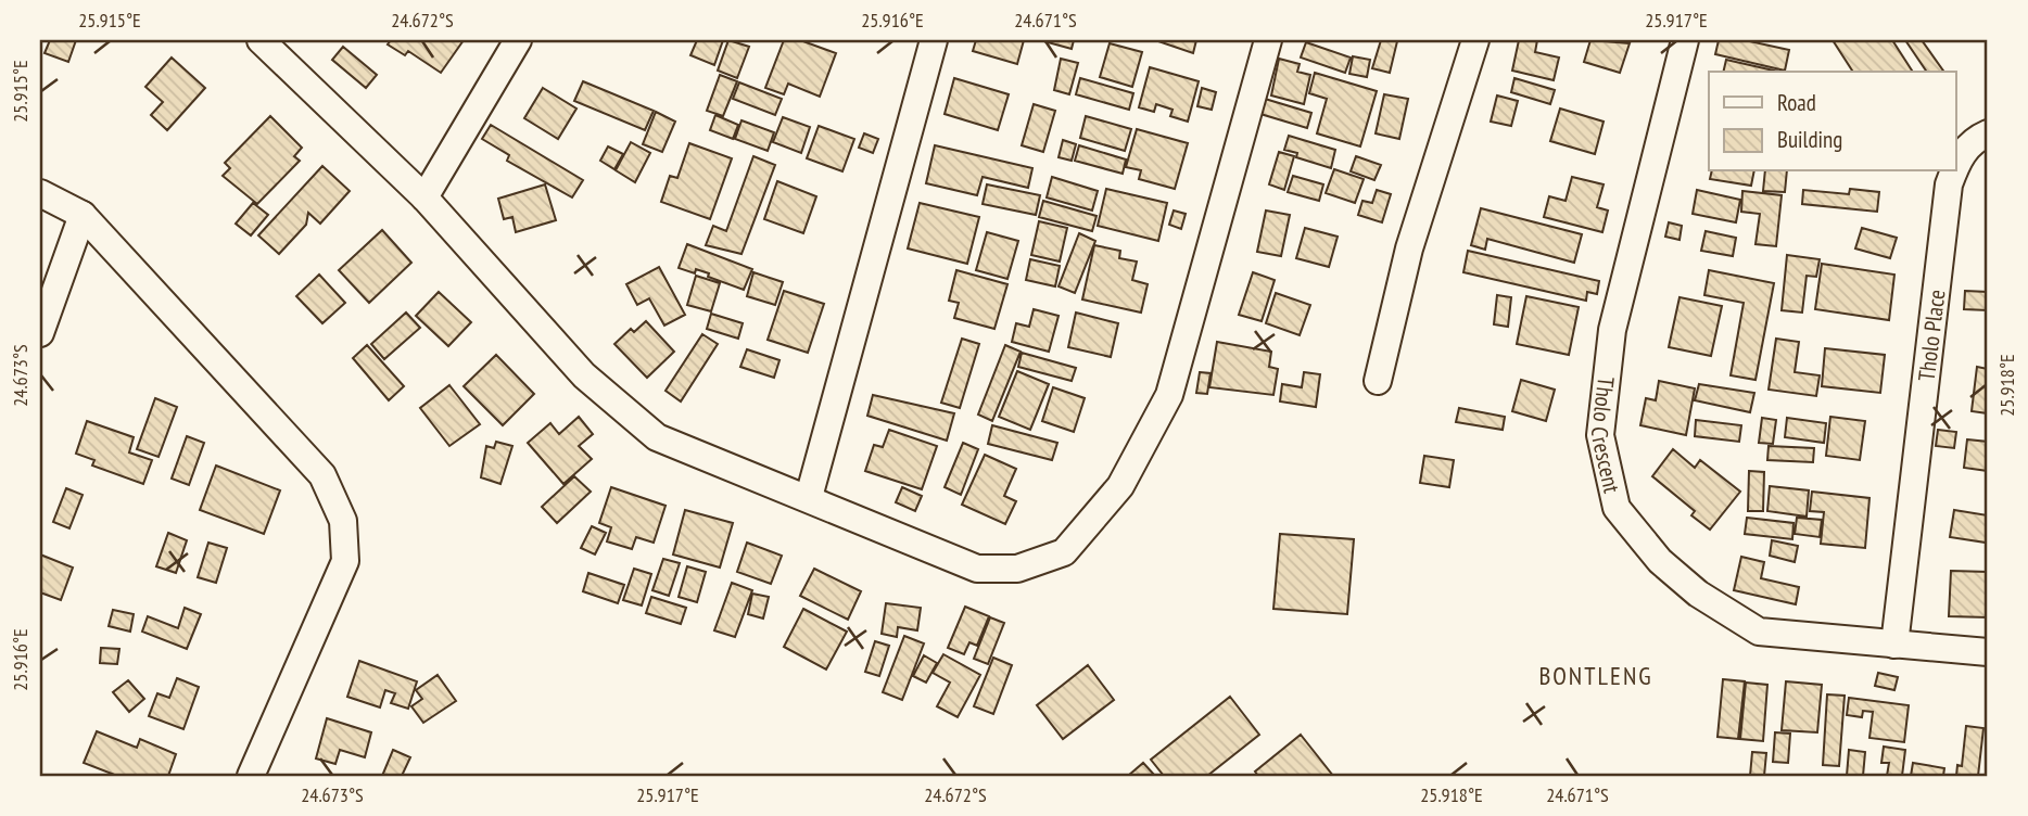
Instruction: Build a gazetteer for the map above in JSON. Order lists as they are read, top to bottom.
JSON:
{
  "streets": {
    "street": ["Tholo Place", "Tholo Crescent"]
  },
  "crossings": [
    ["Tholo Place", "Tholo Crescent"]
  ],
  "districts": ["BONTLENG"],
  "legend": ["Road", "Building"],
  "coordinates": [
    "25.915°E",
    "24.672°S",
    "25.916°E",
    "24.671°S",
    "25.917°E",
    "24.673°S",
    "25.918°E"
  ]
}
